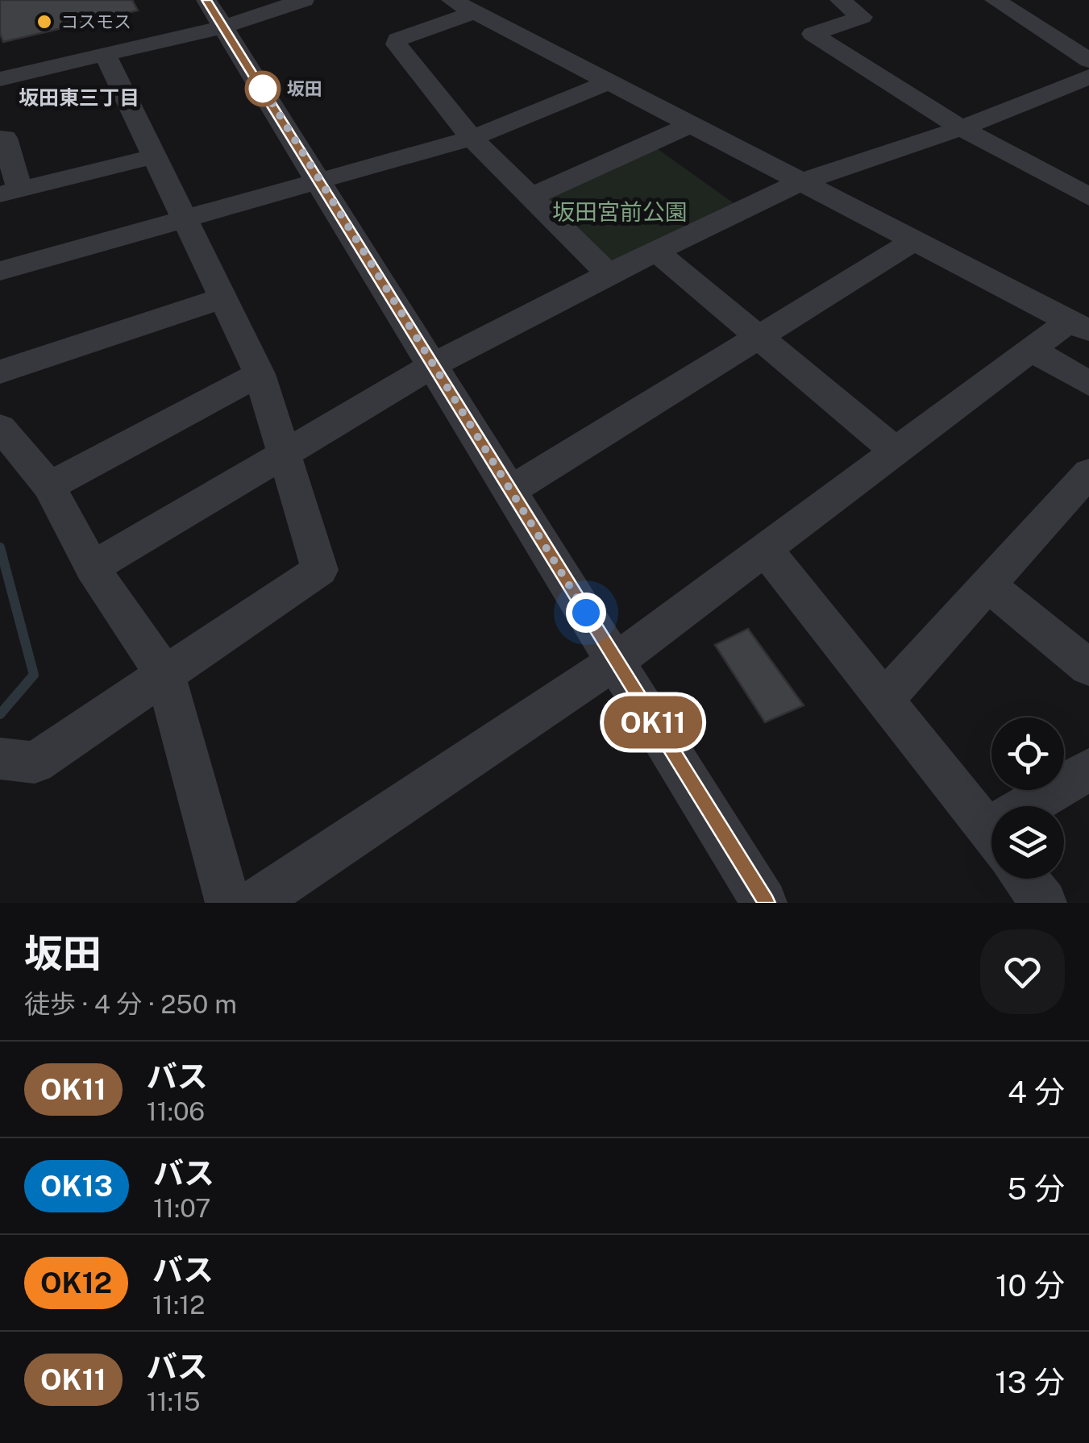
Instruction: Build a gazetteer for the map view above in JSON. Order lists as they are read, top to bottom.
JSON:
{
  "districts": ["坂田東三丁目"],
  "parks": ["坂田宮前公園"],
  "places": ["コスモス", "坂田"],
  "lines": ["bus line OK11"],
  "page": {
    "on_map": "OK11",
    "heading": ["坂田", "徒歩 · 4 分 · 250 m"],
    "list": [
      {
        "mark": "OK11",
        "name": "バス",
        "note": "11:06",
        "value": "4 分"
      },
      {
        "mark": "OK13",
        "name": "バス",
        "note": "11:07",
        "value": "5 分"
      },
      {
        "mark": "OK12",
        "name": "バス",
        "note": "11:12",
        "value": "10 分"
      },
      {
        "mark": "OK11",
        "name": "バス",
        "note": "11:15",
        "value": "13 分"
      }
    ]
  }
}
